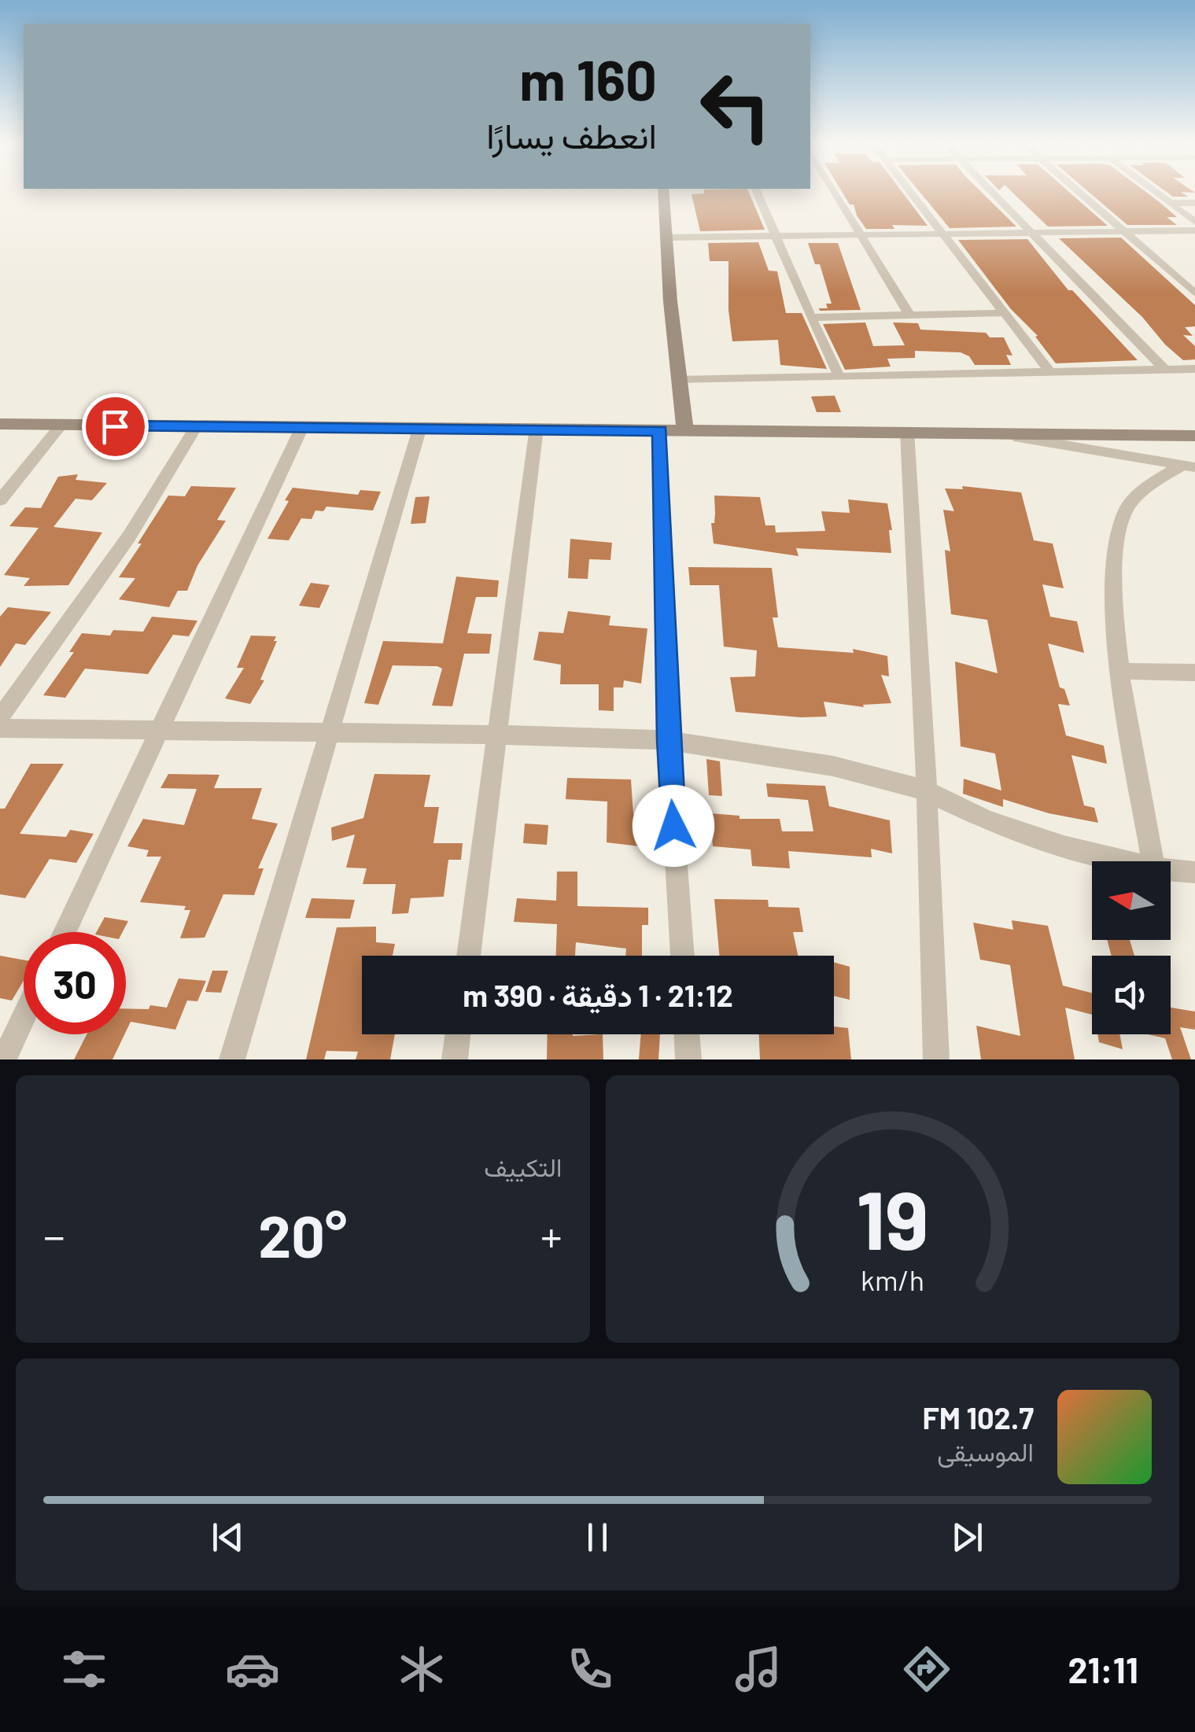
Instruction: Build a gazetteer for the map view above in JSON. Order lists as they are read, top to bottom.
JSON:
{
  "north": "left",
  "page": {
    "turn": ["160 m", "انعطف يسارًا"],
    "limit": "30",
    "trip": "21:12 · 1 دقيقة · 390 m",
    "tile": "التكييف",
    "heat": ["−", "20°", "+"],
    "song": ["102.7 FM", "الموسيقى"],
    "tabs": "21:11",
    "gauge": ["19", "km/h"]
  }
}
